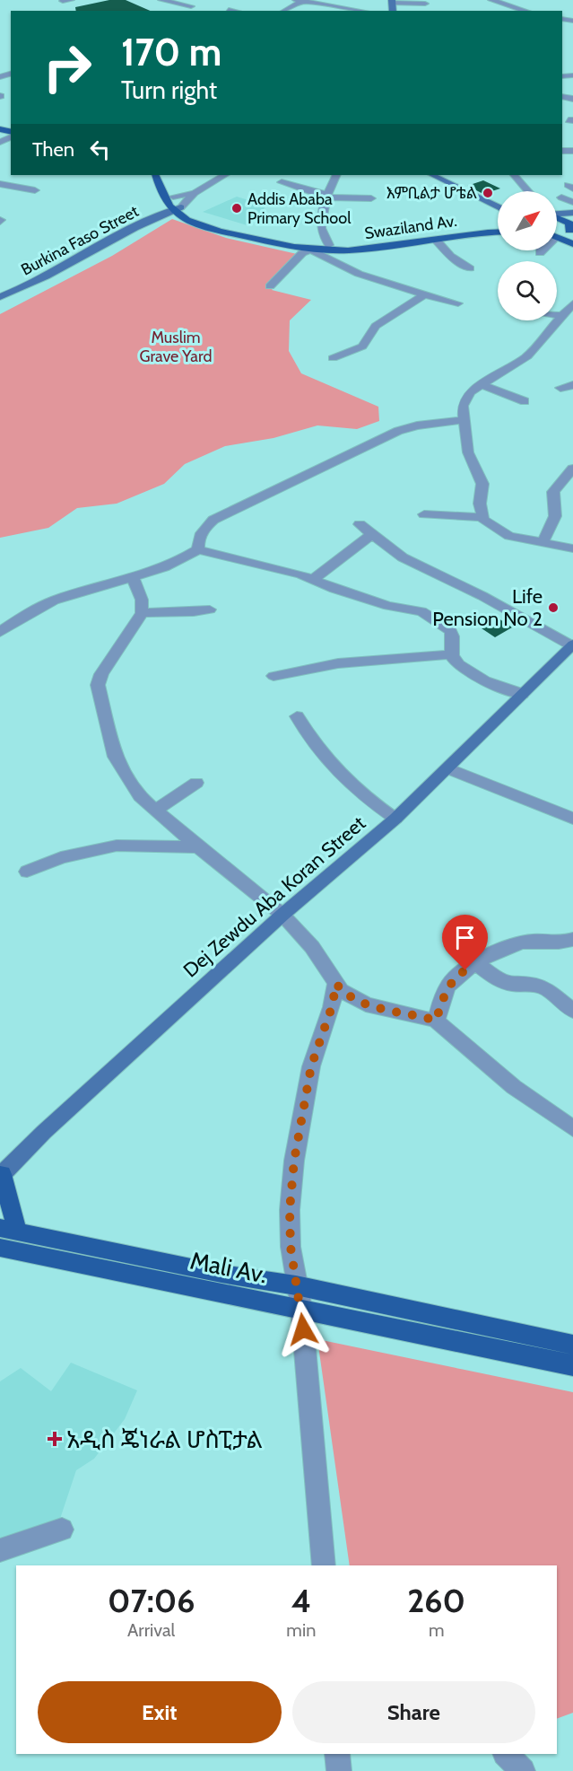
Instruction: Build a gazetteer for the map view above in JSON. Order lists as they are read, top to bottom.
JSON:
{
  "streets": {
    "main road": [
      "Swaziland Av.",
      "Burkina Faso Street",
      "Dej Zewdu Aba Koran Street",
      "Mali Av."
    ]
  },
  "crossings": [
    ["Swaziland Av.", "Burkina Faso Street"]
  ],
  "parks": ["Muslim Grave Yard"],
  "places": {
    "other": ["እምቢልታ ሆቴል", "Addis Ababa Primary School", "Life Pension No 2"],
    "health": ["አዲስ ጄነራል ሆስፒታል"]
  },
  "north": "top right",
  "page": {
    "turn": ["170 m", "Turn right"],
    "then": "Then",
    "eta": [
      "07:06",
      "Arrival",
      "4",
      "min",
      "260",
      "m"
    ],
    "buttons": ["Exit", "Share"]
  }
}
